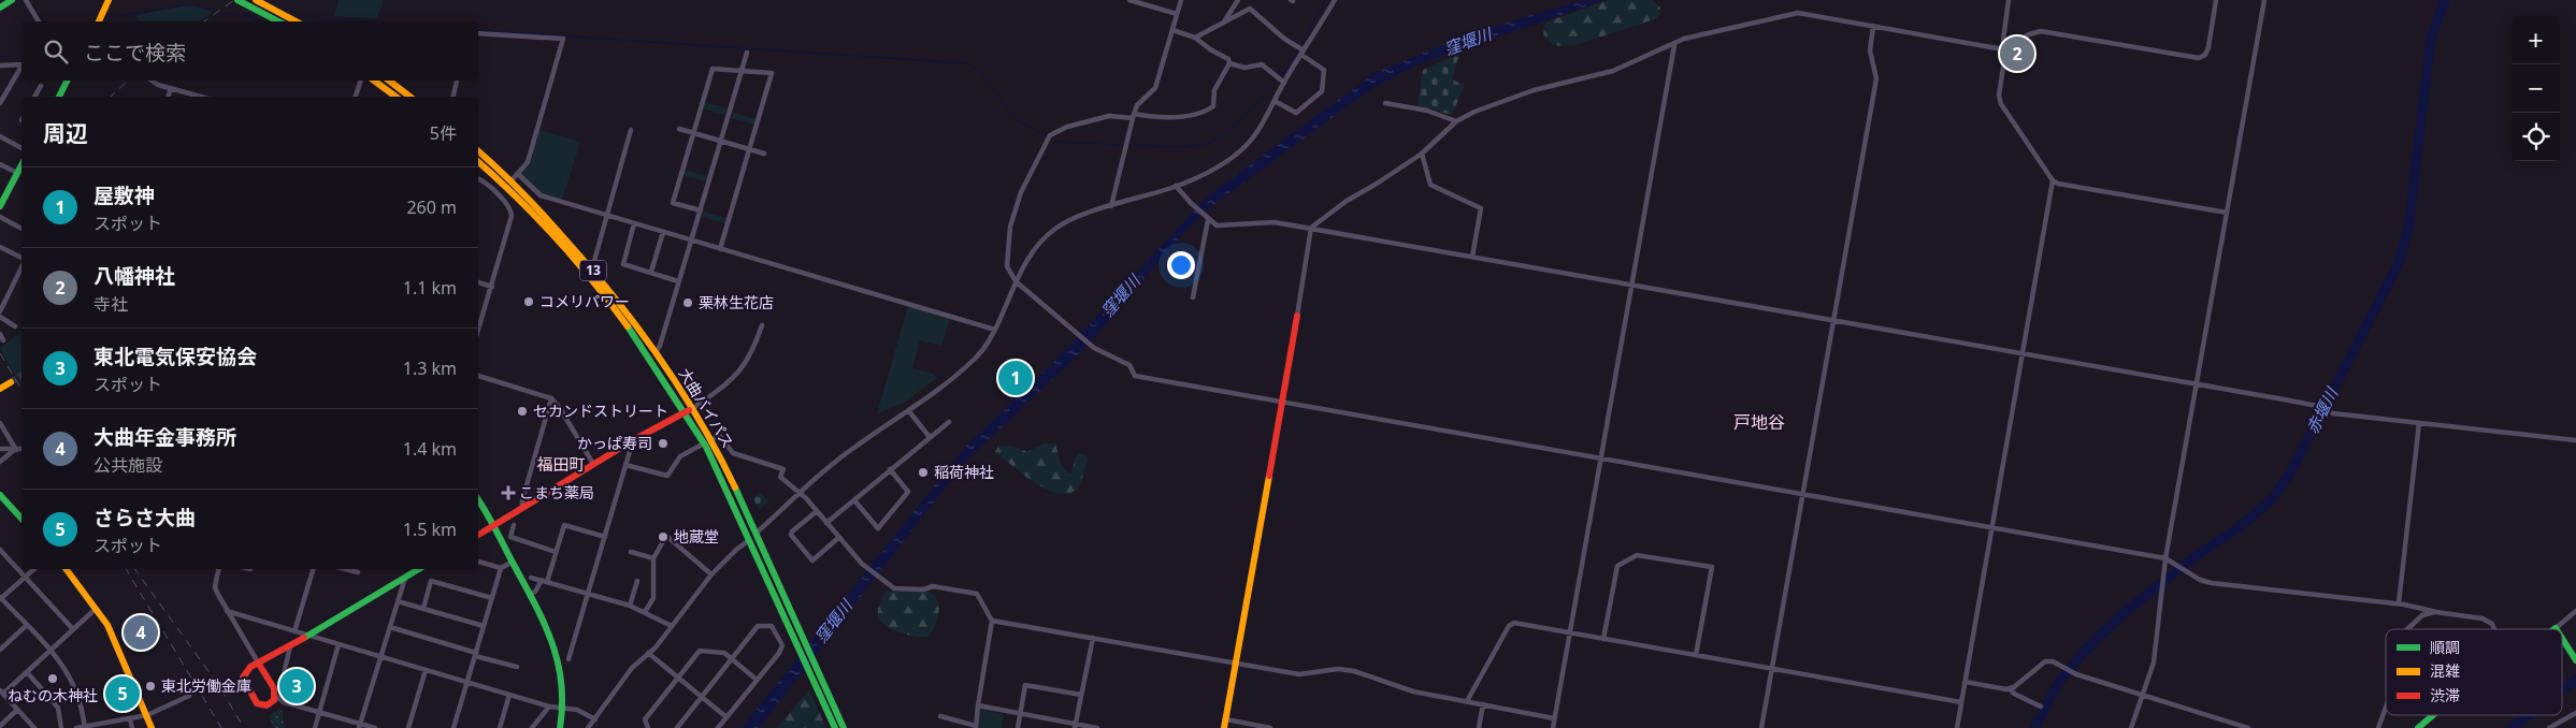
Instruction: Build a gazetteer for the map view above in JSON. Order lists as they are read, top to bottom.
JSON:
{
  "streets": {
    "main road": ["13", "大曲バイパス"]
  },
  "districts": ["戸地谷", "福田町"],
  "water": ["窪堰川", "赤堰川"],
  "places": {
    "other": [
      "コメリパワー",
      "栗林生花店",
      "セカンドストリート",
      "かっぱ寿司",
      "稲荷神社",
      "地蔵堂",
      "ねむの木神社",
      "東北労働金庫"
    ],
    "health": ["こまち薬局"]
  },
  "legend": ["順調", "混雑", "渋滞"],
  "page": {
    "map_buttons": ["+", "−"],
    "search": "ここで検索",
    "pins": [
      "2",
      "1",
      "4",
      "3",
      "5"
    ],
    "heading": ["周辺", "5件"],
    "list": [
      {
        "mark": "1",
        "name": "屋敷神",
        "note": "スポット",
        "value": "260 m"
      },
      {
        "mark": "2",
        "name": "八幡神社",
        "note": "寺社",
        "value": "1.1 km"
      },
      {
        "mark": "3",
        "name": "東北電気保安協会",
        "note": "スポット",
        "value": "1.3 km"
      },
      {
        "mark": "4",
        "name": "大曲年金事務所",
        "note": "公共施設",
        "value": "1.4 km"
      },
      {
        "mark": "5",
        "name": "さらさ大曲",
        "note": "スポット",
        "value": "1.5 km"
      }
    ]
  }
}
